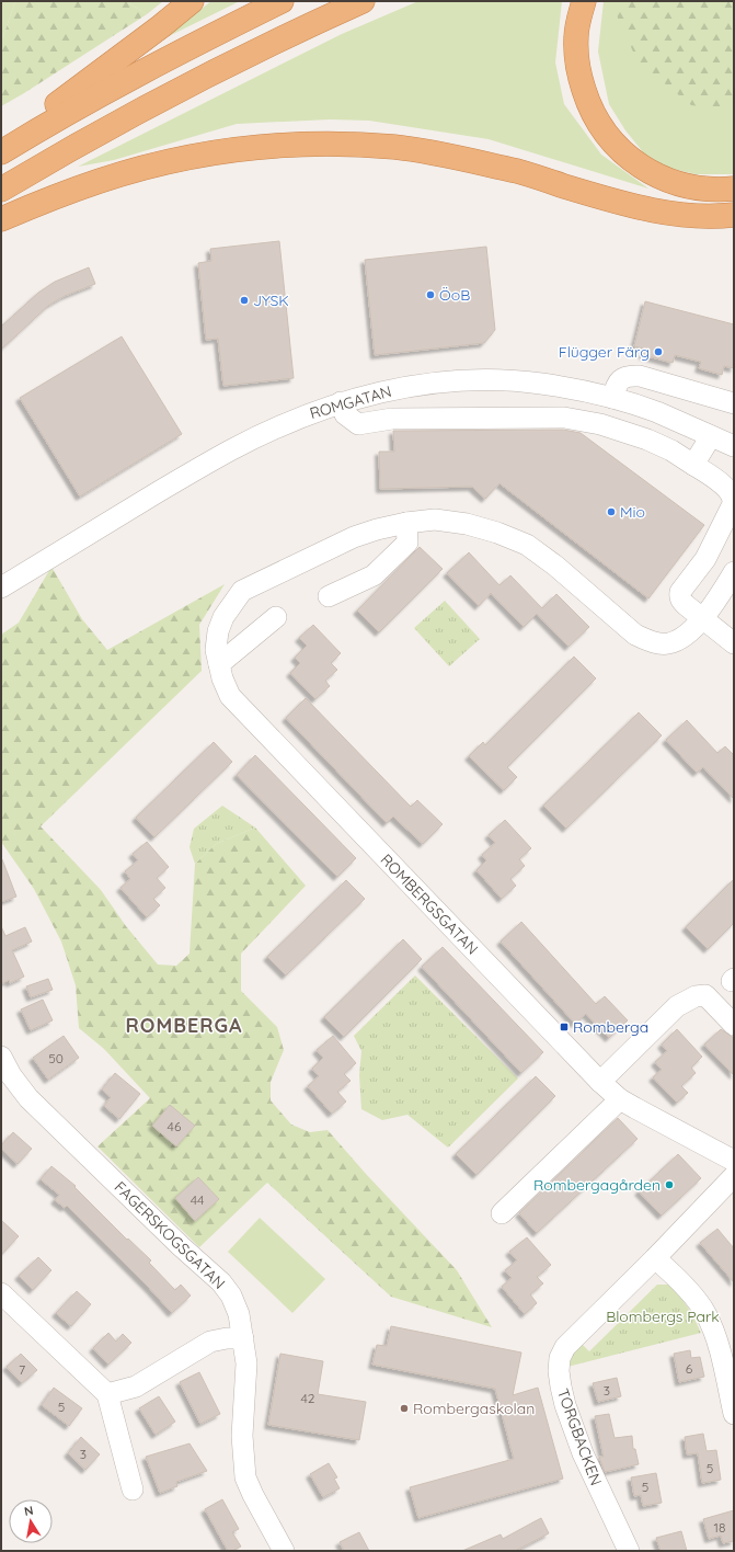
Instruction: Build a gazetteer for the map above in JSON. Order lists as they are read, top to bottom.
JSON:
{
  "streets": {
    "street": [
      "ROMGATAN",
      "ROMBERGSGATAN",
      "FAGERSKOGSGATAN",
      "TORGBACKEN"
    ]
  },
  "districts": ["ROMBERGA"],
  "parks": ["Blombergs Park"],
  "places": {
    "other": [
      "ÖoB",
      "JYSK",
      "Flügger Färg",
      "Mio",
      "Rombergagården",
      "Rombergaskolan"
    ],
    "transit": ["Romberga"]
  },
  "house_numbers": [
    "50",
    "46",
    "44",
    "6",
    "7",
    "3",
    "42",
    "5",
    "3",
    "5",
    "5",
    "18"
  ],
  "north": "top"
}
